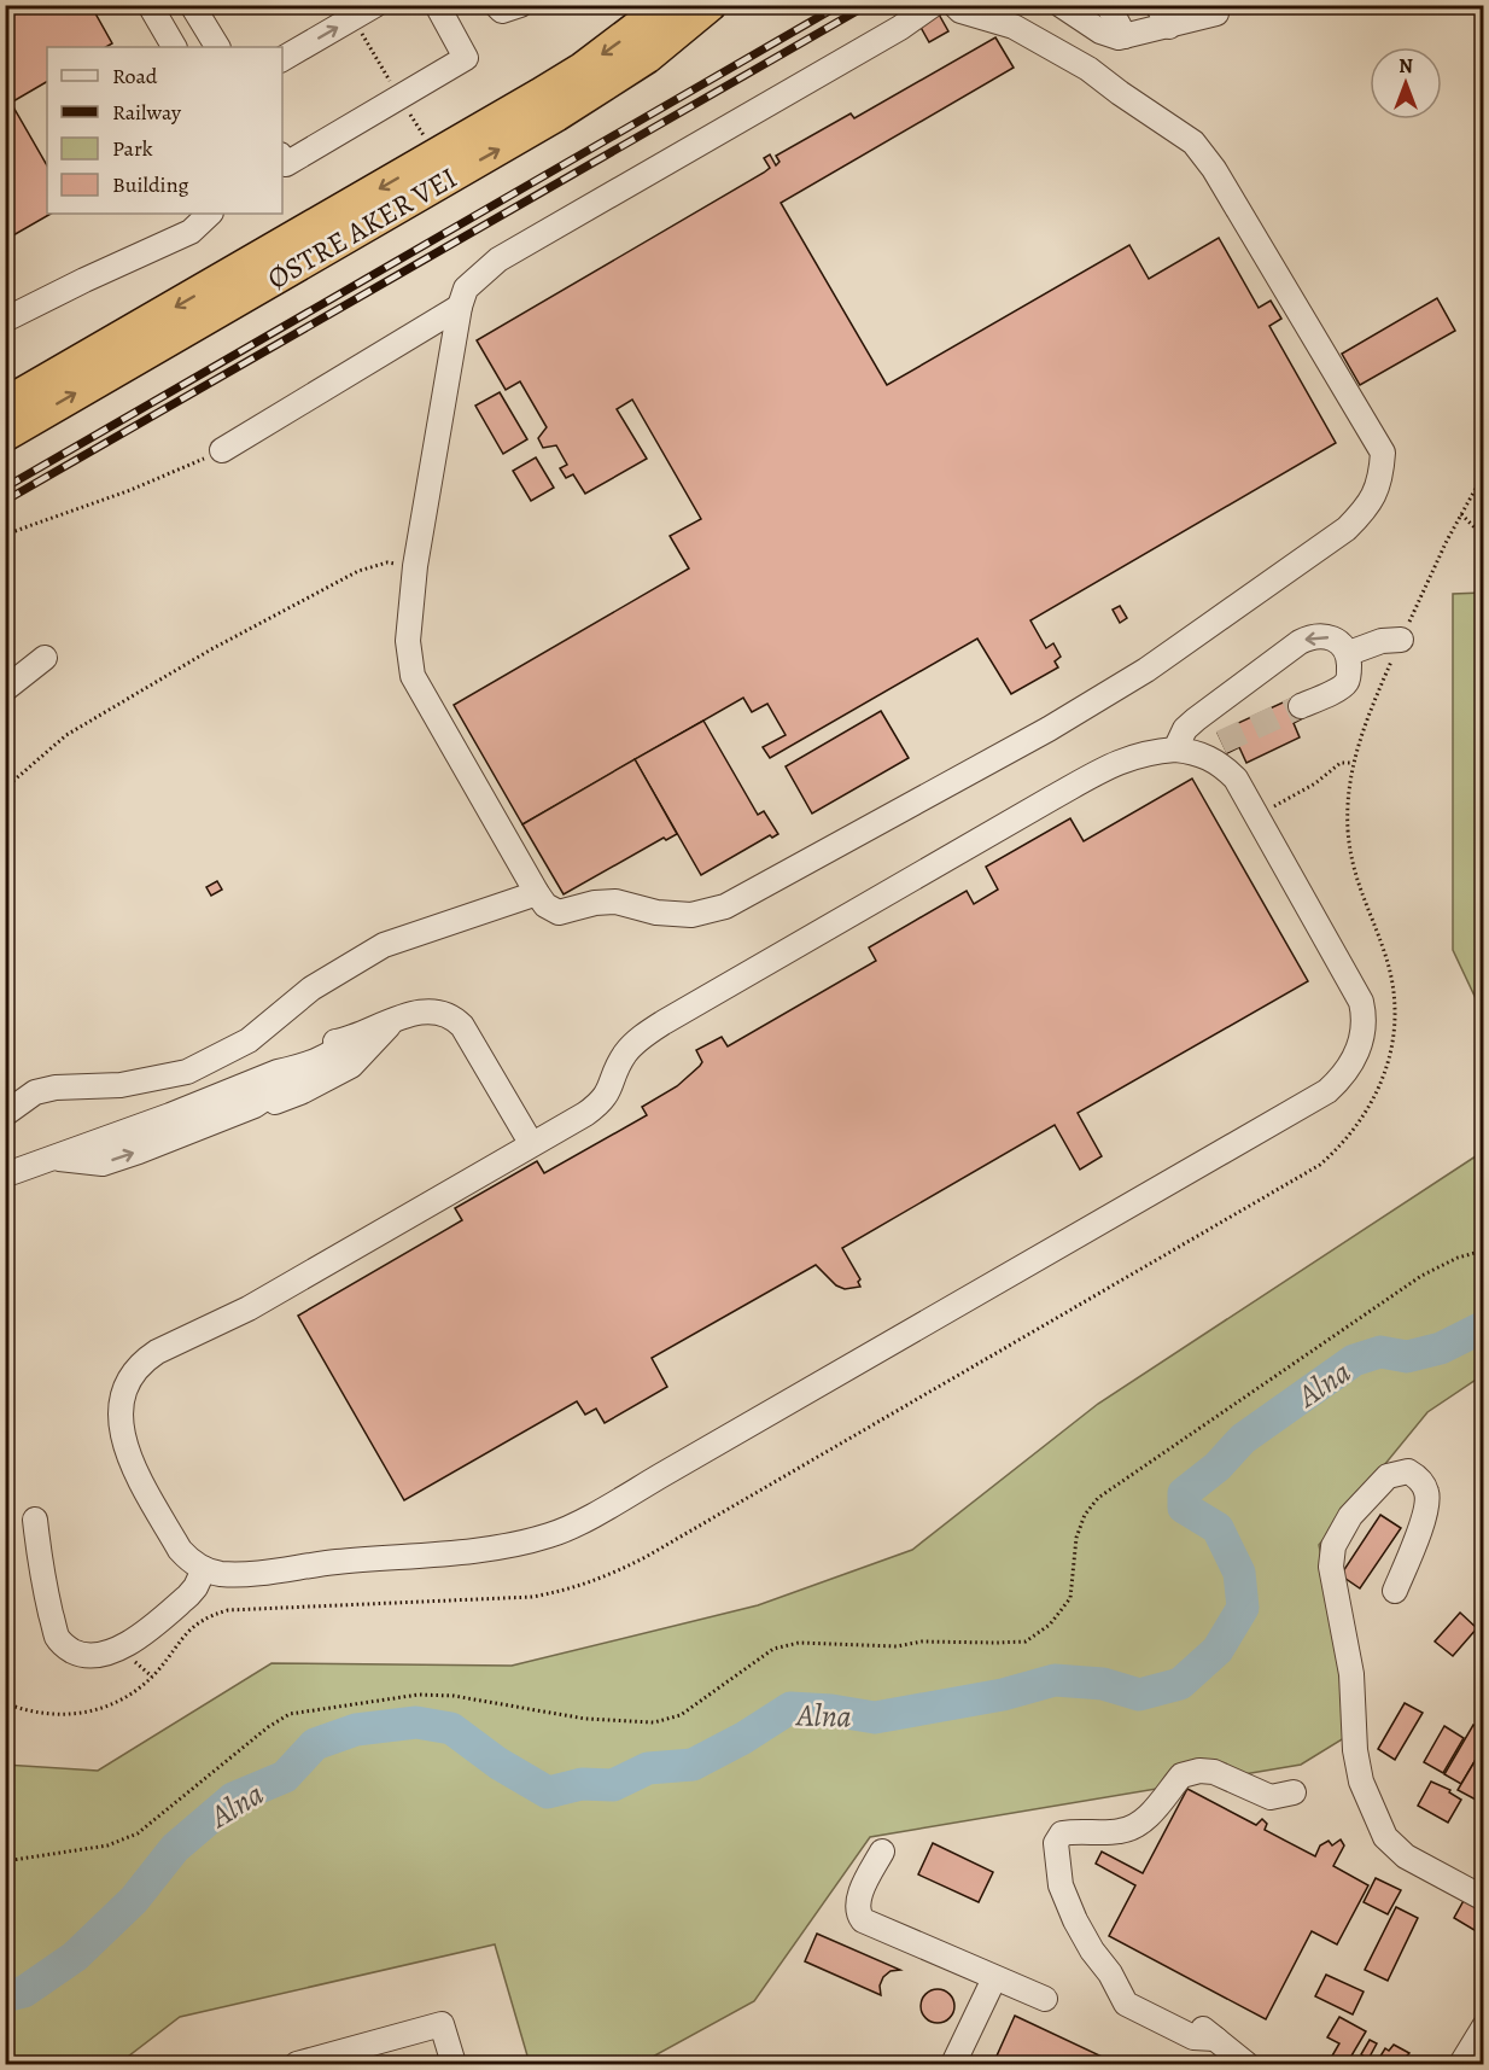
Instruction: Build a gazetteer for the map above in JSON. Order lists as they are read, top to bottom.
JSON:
{
  "streets": {
    "highway": ["ØSTRE AKER VEI"]
  },
  "water": ["Alna"],
  "legend": [
    "Road",
    "Railway",
    "Park",
    "Building"
  ],
  "north": "top"
}
